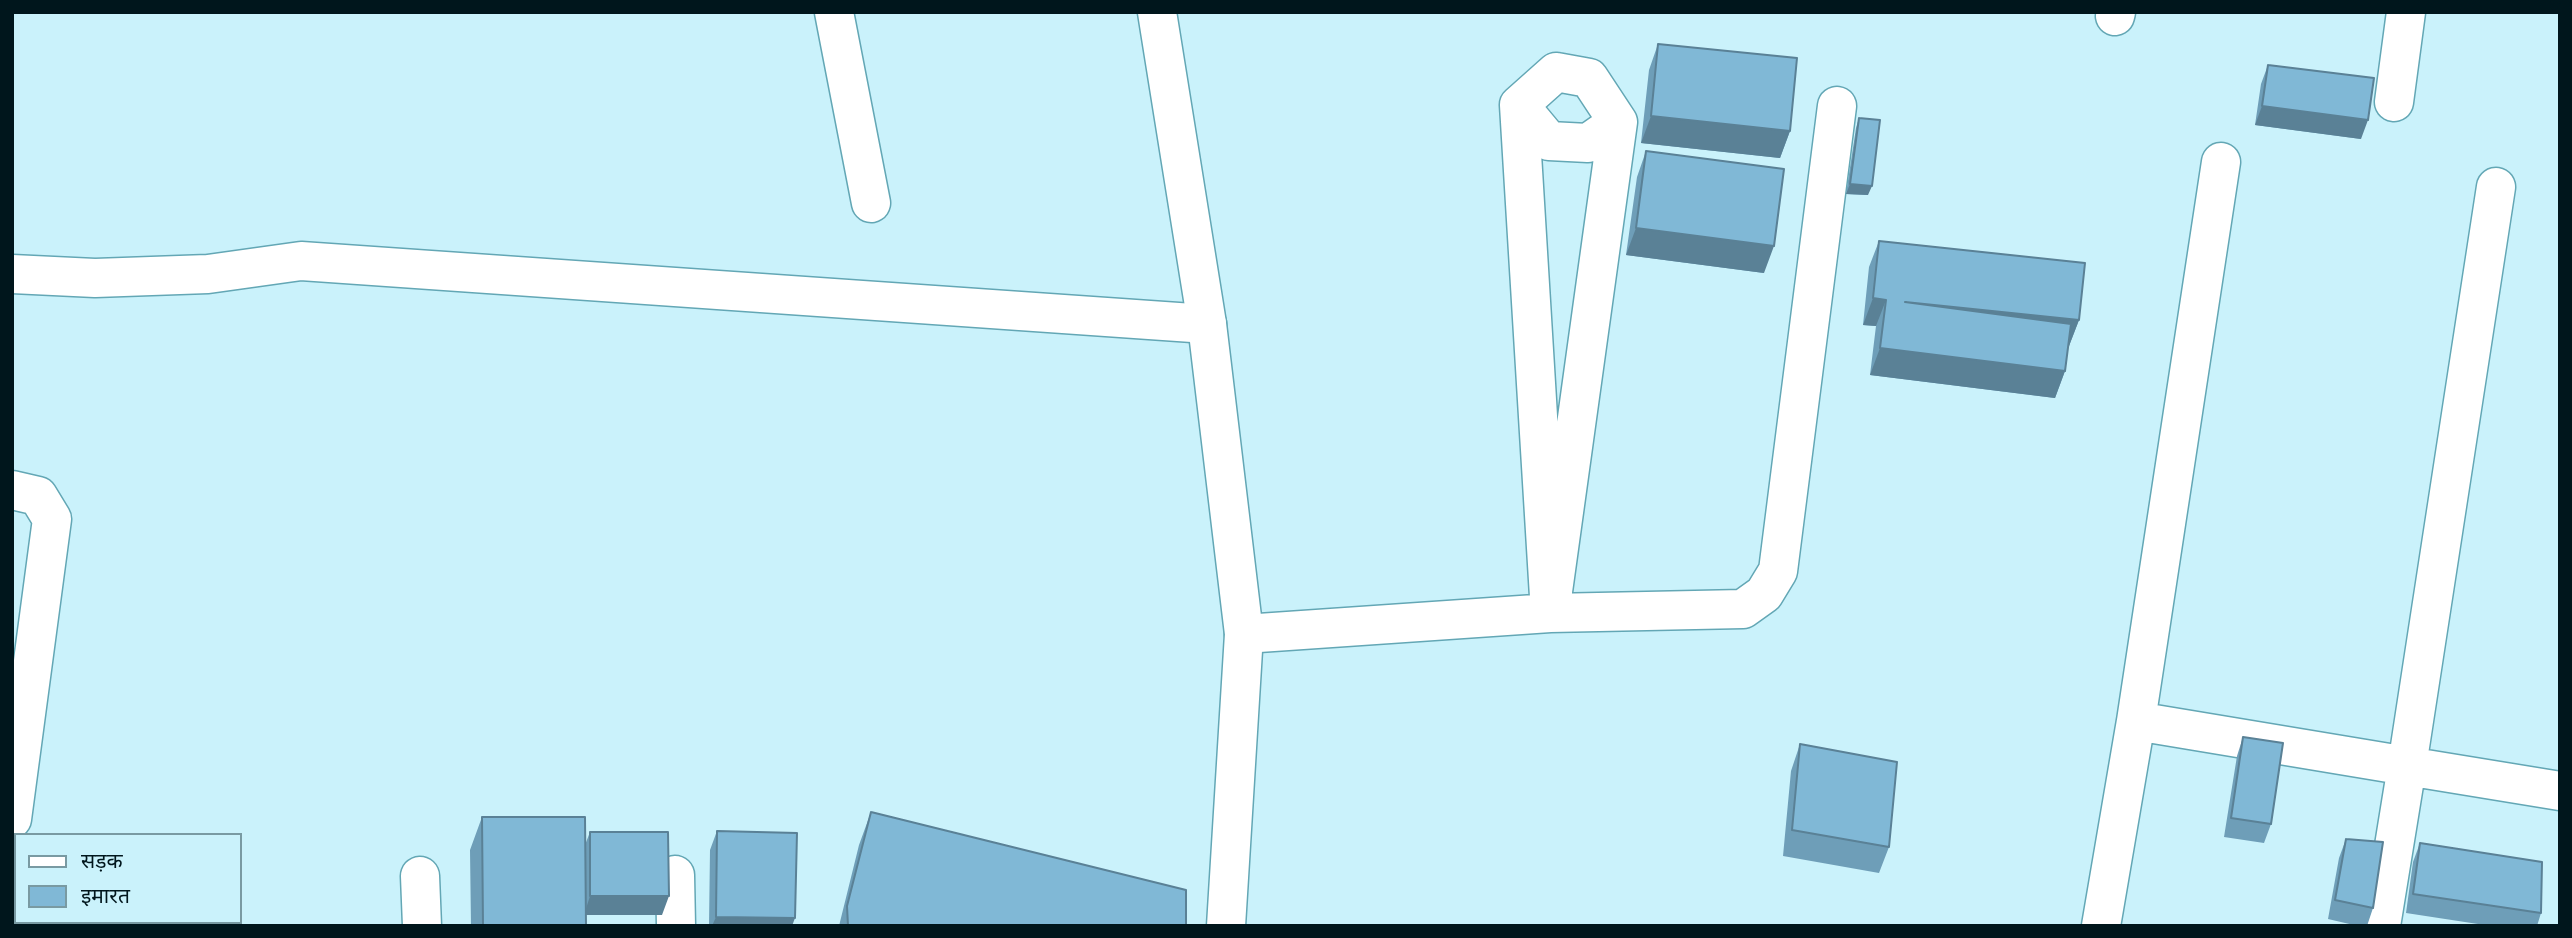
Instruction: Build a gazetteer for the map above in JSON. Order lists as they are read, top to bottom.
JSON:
{
  "legend": ["सड़क", "इमारत"]
}
